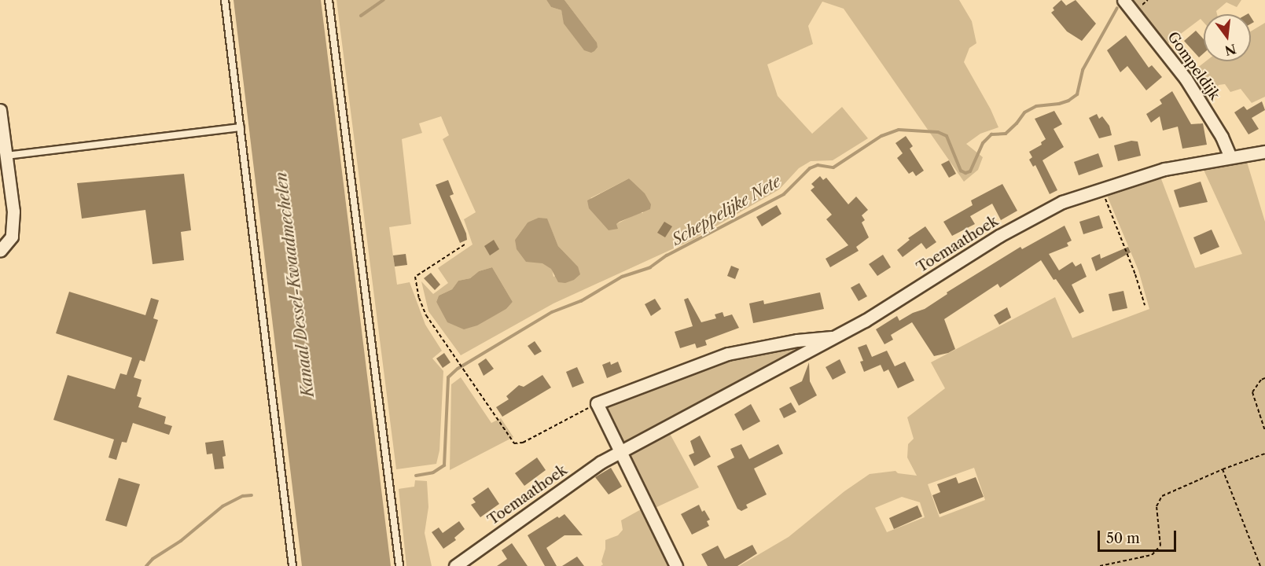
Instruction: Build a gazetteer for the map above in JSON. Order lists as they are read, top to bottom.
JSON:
{
  "streets": {
    "street": ["Gompeldijk", "Toemaathoek"]
  },
  "crossings": [
    ["Gompeldijk", "Toemaathoek"]
  ],
  "water": ["Scheppelijke Nete", "Kanaal Dessel-Kwaadmechelen"],
  "scale_bar": "50 m",
  "north": "bottom"
}
